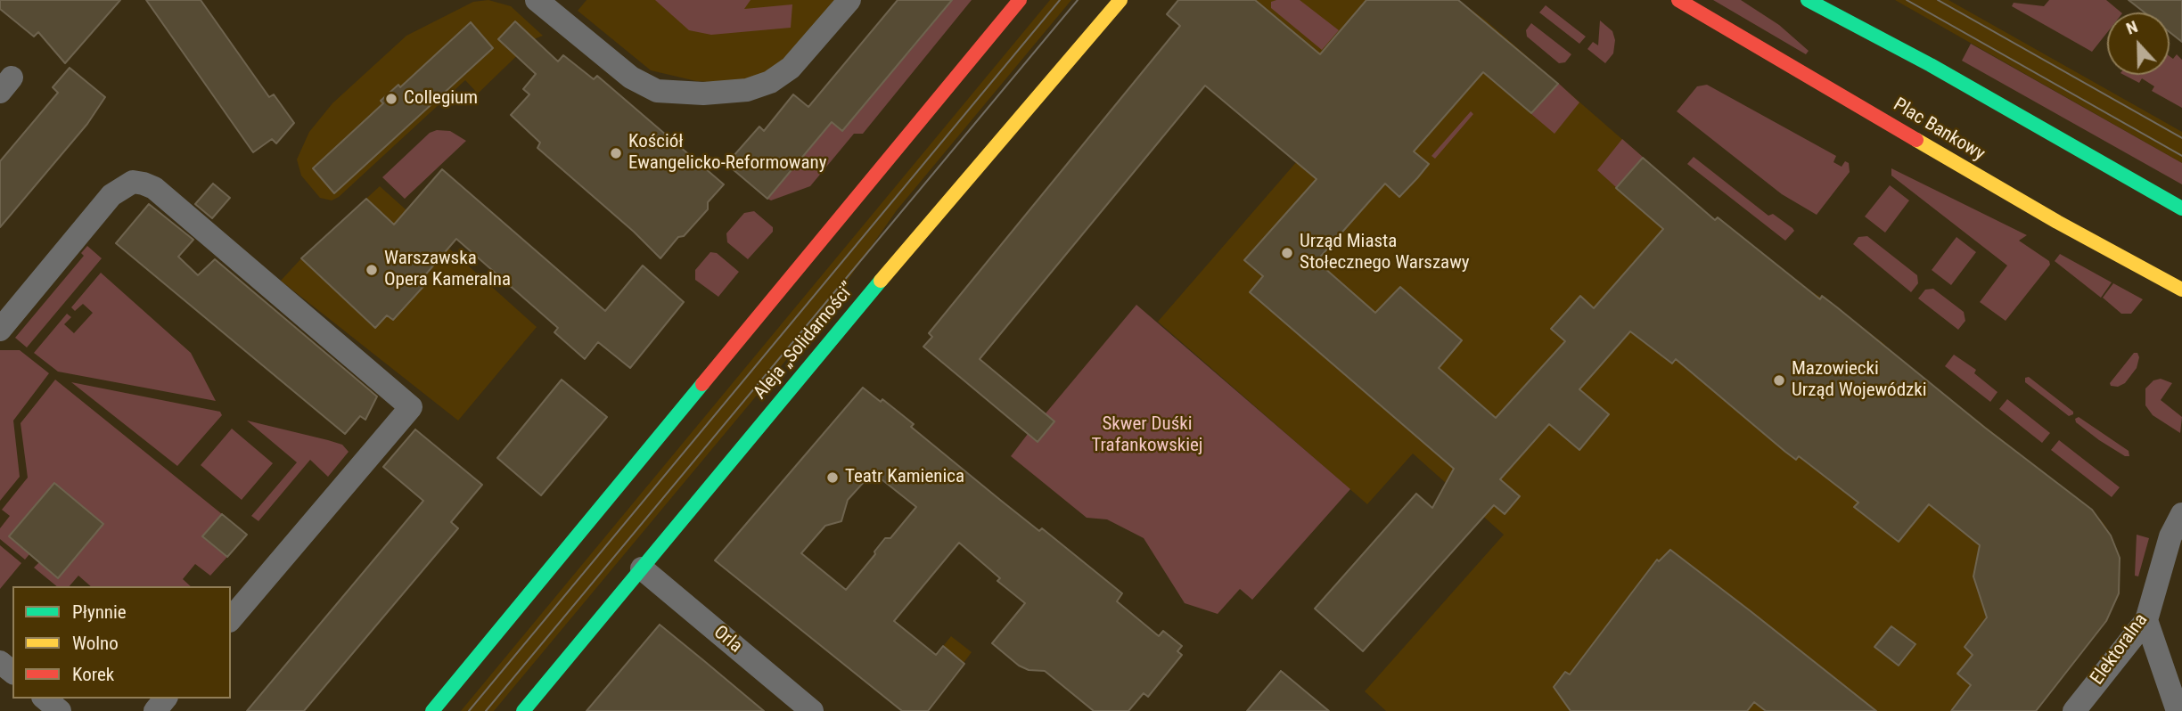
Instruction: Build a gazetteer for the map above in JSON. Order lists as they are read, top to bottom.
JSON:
{
  "streets": {
    "main road": ["Plac Bankowy", "Aleja „Solidarności”"],
    "street": ["Orla", "Elektoralna"]
  },
  "crossings": [
    ["Aleja „Solidarności”", "Orla"]
  ],
  "parks": ["Skwer Duśki Trafankowskiej"],
  "places": [
    "Collegium",
    "Kościół Ewangelicko-Reformowany",
    "Urząd Miasta Stołecznego Warszawy",
    "Warszawska Opera Kameralna",
    "Mazowiecki Urząd Wojewódzki",
    "Teatr Kamienica"
  ],
  "legend": ["Płynnie", "Wolno", "Korek"],
  "north": "top"
}
